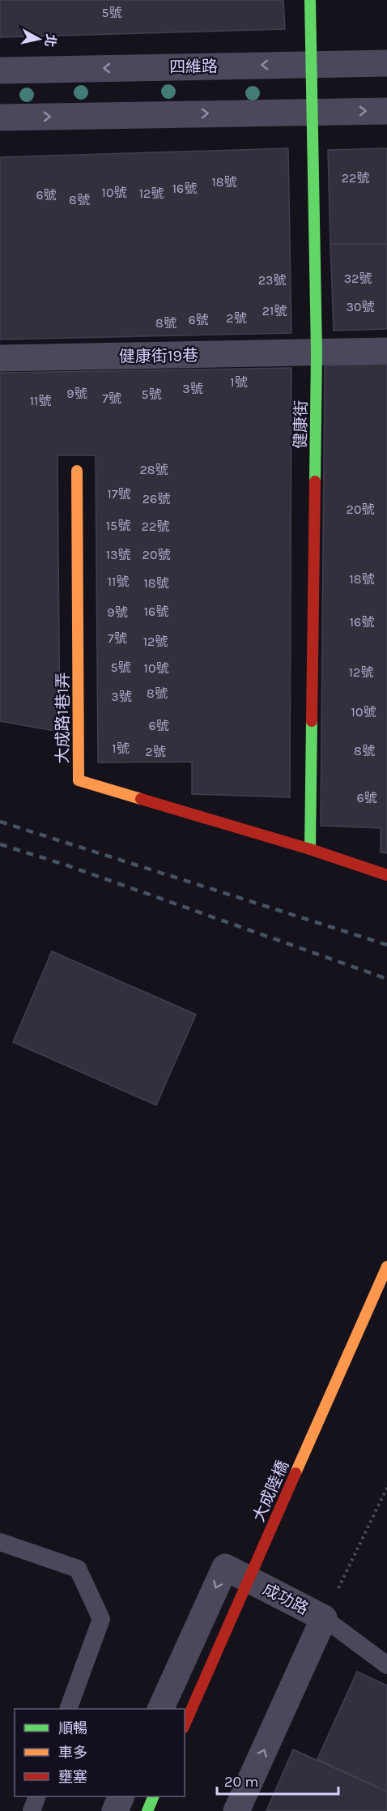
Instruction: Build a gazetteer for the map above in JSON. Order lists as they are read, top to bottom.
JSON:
{
  "streets": {
    "street": [
      "四維路",
      "健康街19巷",
      "健康街",
      "大成路1巷1弄",
      "大成陸橋",
      "成功路"
    ]
  },
  "crossings": [
    ["四維路", "健康街"],
    ["健康街19巷", "健康街"],
    ["健康街", "大成路1巷1弄"]
  ],
  "house_numbers": [
    "5號",
    "22號",
    "18號",
    "16號",
    "10號",
    "12號",
    "6號",
    "8號",
    "32號",
    "23號",
    "30號",
    "21號",
    "2號",
    "6號",
    "8號",
    "1號",
    "3號",
    "9號",
    "5號",
    "7號",
    "11號",
    "28號",
    "17號",
    "26號",
    "20號",
    "15號",
    "22號",
    "13號",
    "20號",
    "18號",
    "11號",
    "18號",
    "16號",
    "9號",
    "16號",
    "7號",
    "12號",
    "5號",
    "10號",
    "12號",
    "8號",
    "3號",
    "10號",
    "6號",
    "1號",
    "8號",
    "2號",
    "6號"
  ],
  "legend": ["順暢", "車多", "壅塞"],
  "scale_bar": "20 m",
  "north": "right"
}
